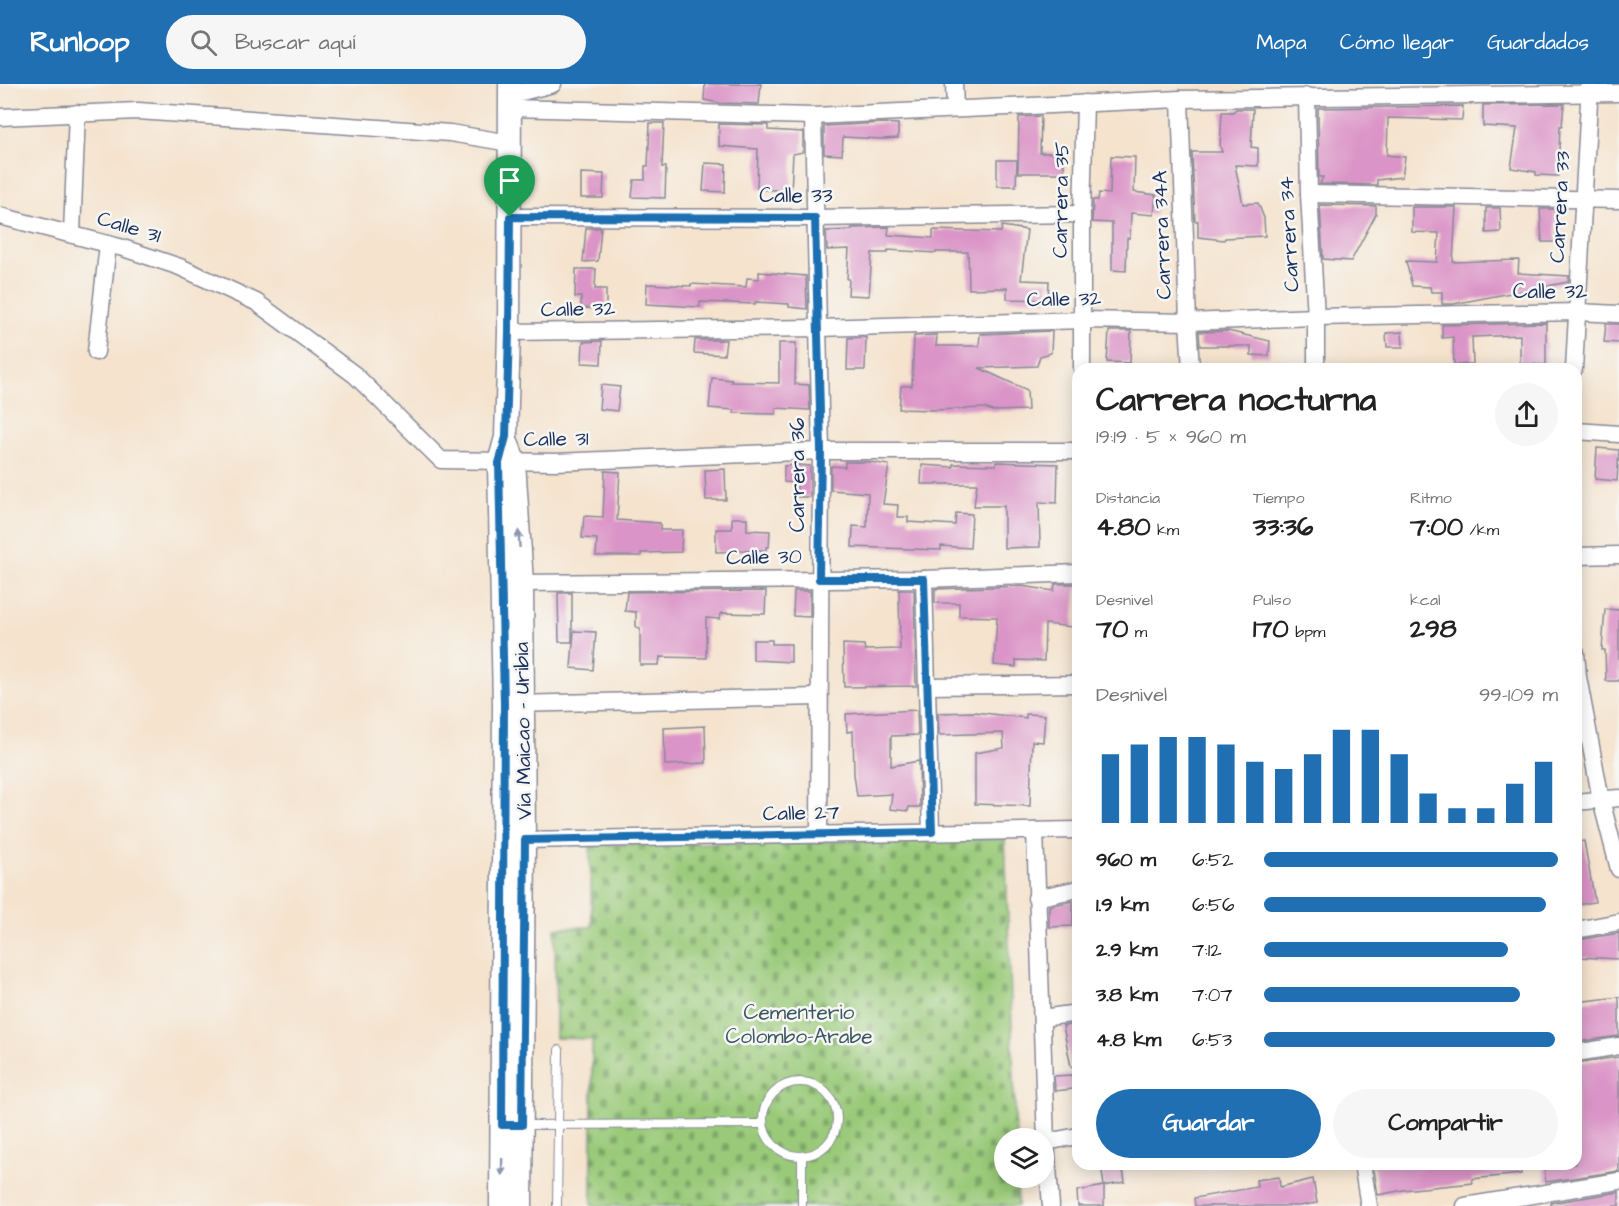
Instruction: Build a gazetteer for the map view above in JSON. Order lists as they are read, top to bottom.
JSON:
{
  "streets": {
    "street": [
      "Calle 33",
      "Carrera 35",
      "Carrera 33",
      "Calle 31",
      "Carrera 34",
      "Carrera 34A",
      "Calle 32",
      "Carrera 36",
      "Calle 30",
      "Vía Maicao - Uribia",
      "Calle 27"
    ]
  },
  "crossings": [
    ["Calle 33", "Carrera 35"],
    ["Calle 33", "Carrera 36"],
    ["Calle 33", "Vía Maicao - Uribia"],
    ["Carrera 35", "Calle 32"],
    ["Carrera 33", "Calle 32"],
    ["Calle 31", "Carrera 36"],
    ["Calle 31", "Vía Maicao - Uribia"],
    ["Carrera 34", "Calle 32"],
    ["Carrera 34A", "Calle 32"],
    ["Calle 32", "Carrera 36"],
    ["Calle 32", "Vía Maicao - Uribia"],
    ["Carrera 36", "Calle 30"],
    ["Carrera 36", "Calle 27"],
    ["Calle 30", "Vía Maicao - Uribia"],
    ["Vía Maicao - Uribia", "Calle 27"]
  ],
  "parks": ["Cementerio Colombo-Arabe"],
  "page": {
    "header": "Runloop",
    "search": "Buscar aquí",
    "nav": ["Mapa", "Cómo llegar", "Guardados"],
    "heading": ["Carrera nocturna", "19:19 · 5 × 960 m"],
    "stats": [
      ["Distancia", "4.80 km"],
      ["Tiempo", "33:36"],
      ["Ritmo", "7:00 /km"],
      ["Desnivel", "70 m"],
      ["Pulso", "170 bpm"],
      ["kcal", "298"]
    ],
    "chart": ["Desnivel", "99–109 m"],
    "list": [
      {
        "name": "960 m",
        "note": "6:52"
      },
      {
        "name": "1.9 km",
        "note": "6:56"
      },
      {
        "name": "2.9 km",
        "note": "7:12"
      },
      {
        "name": "3.8 km",
        "note": "7:07"
      },
      {
        "name": "4.8 km",
        "note": "6:53"
      }
    ],
    "buttons": ["Guardar", "Compartir"]
  }
}
